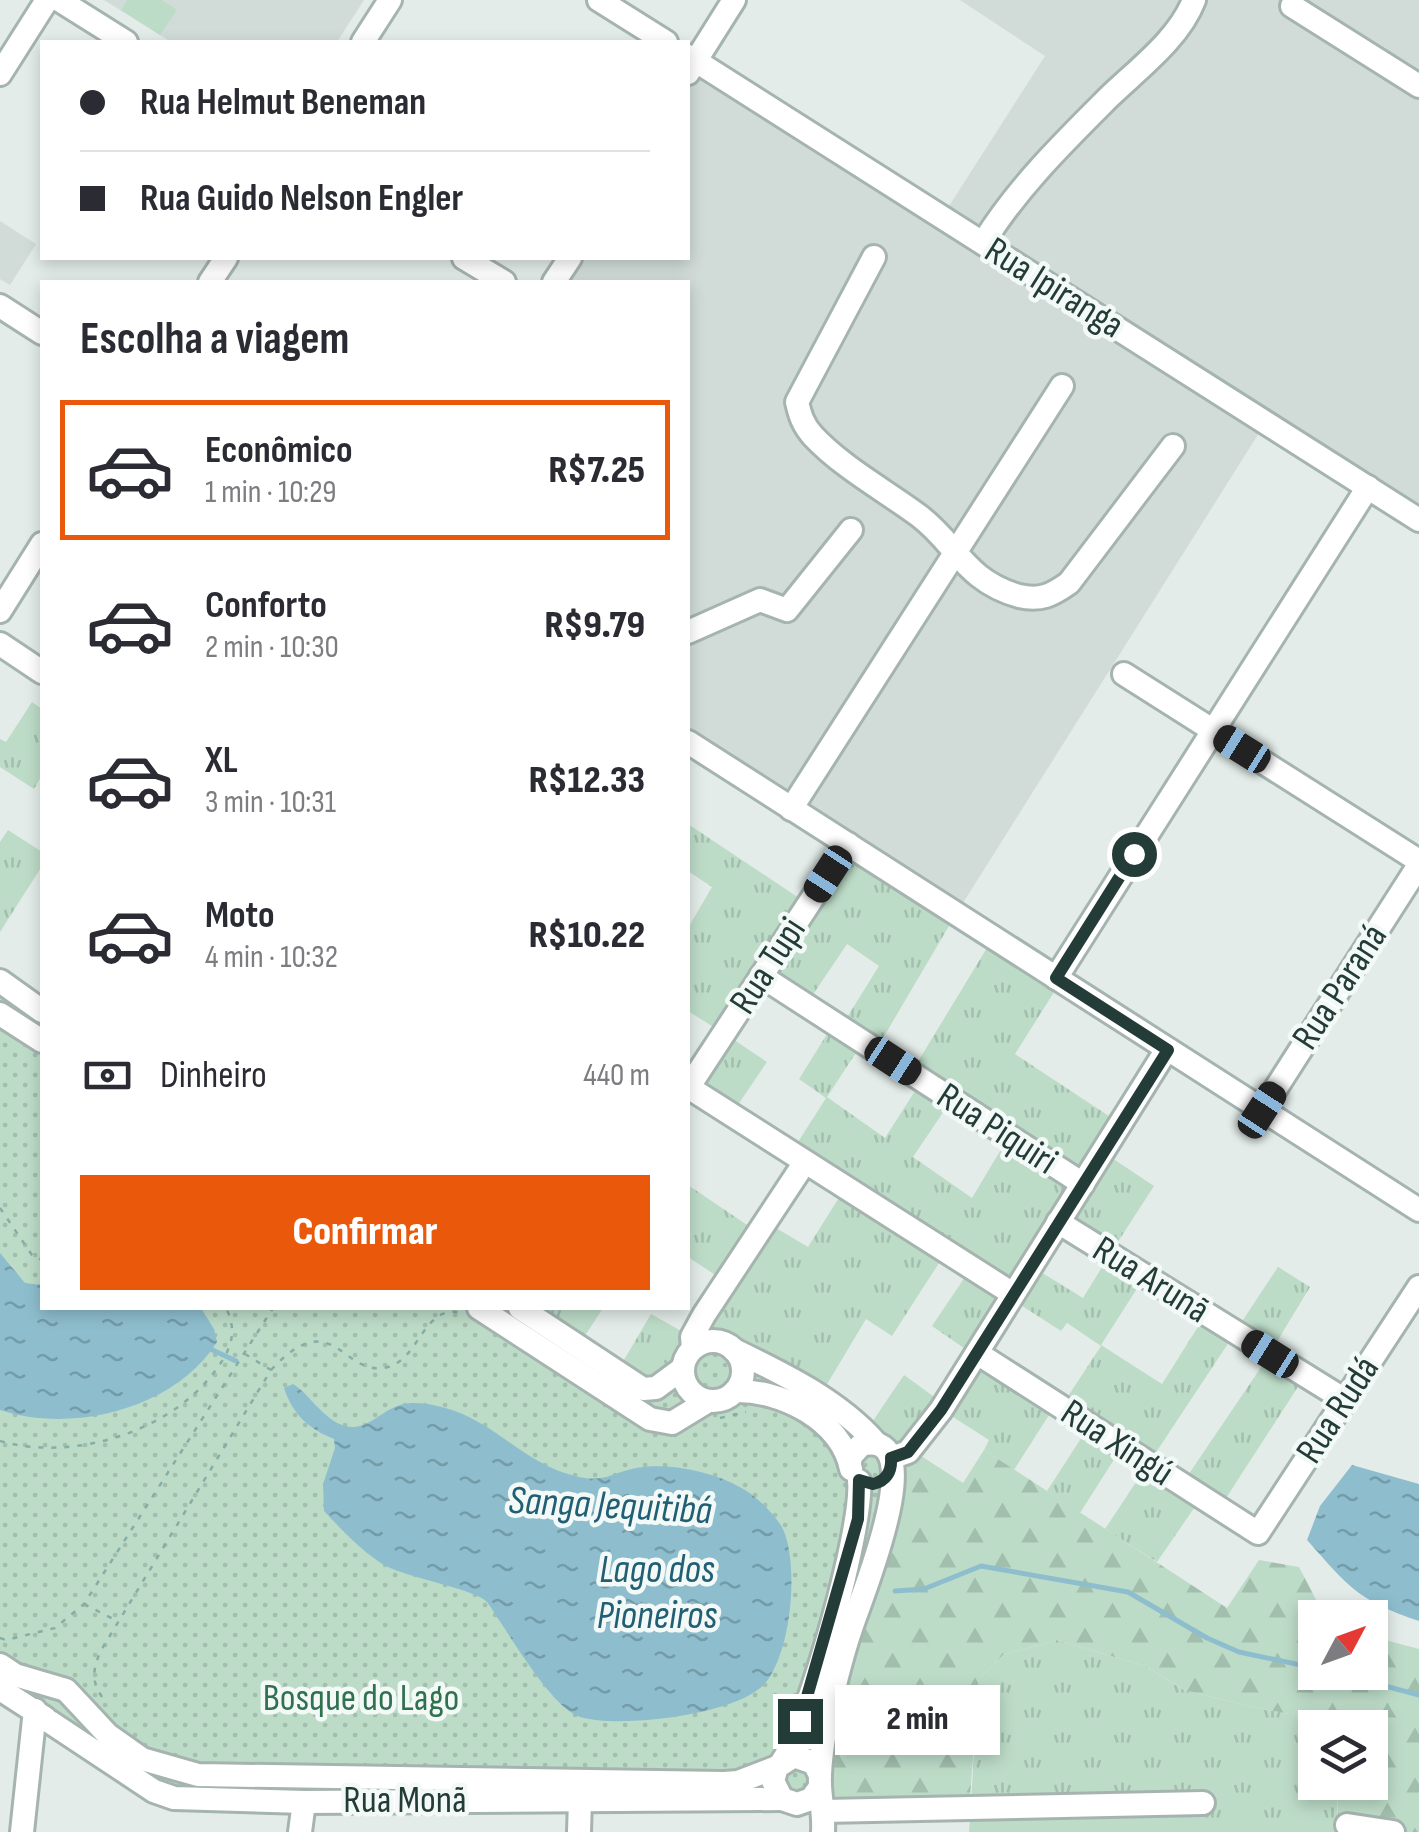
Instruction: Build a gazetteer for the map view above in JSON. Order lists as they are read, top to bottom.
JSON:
{
  "streets": {
    "street": [
      "Rua Ipiranga",
      "Rua Tupi",
      "Rua Paraná",
      "Rua Piquiri",
      "Rua Arunã",
      "Rua Rudá",
      "Rua Xingú",
      "Rua Monã"
    ]
  },
  "crossings": [
    ["Rua Tupi", "Rua Piquiri"],
    ["Rua Arunã", "Rua Rudá"],
    ["Rua Rudá", "Rua Xingú"]
  ],
  "water": ["Sanga Jequitibá", "Lago dos Pioneiros"],
  "parks": ["Bosque do Lago"],
  "north": "top right",
  "page": {
    "banner": ["Rua Helmut Beneman", "Rua Guido Nelson Engler"],
    "heading": "Escolha a viagem",
    "list": [
      {
        "name": "Econômico",
        "note": "1 min · 10:29",
        "value": "R$7.25"
      },
      {
        "name": "Conforto",
        "note": "2 min · 10:30",
        "value": "R$9.79"
      },
      {
        "name": "XL",
        "note": "3 min · 10:31",
        "value": "R$12.33"
      },
      {
        "name": "Moto",
        "note": "4 min · 10:32",
        "value": "R$10.22"
      }
    ],
    "pay": ["Dinheiro", "440 m"],
    "buttons": "Confirmar",
    "bubble": "2 min"
  }
}
